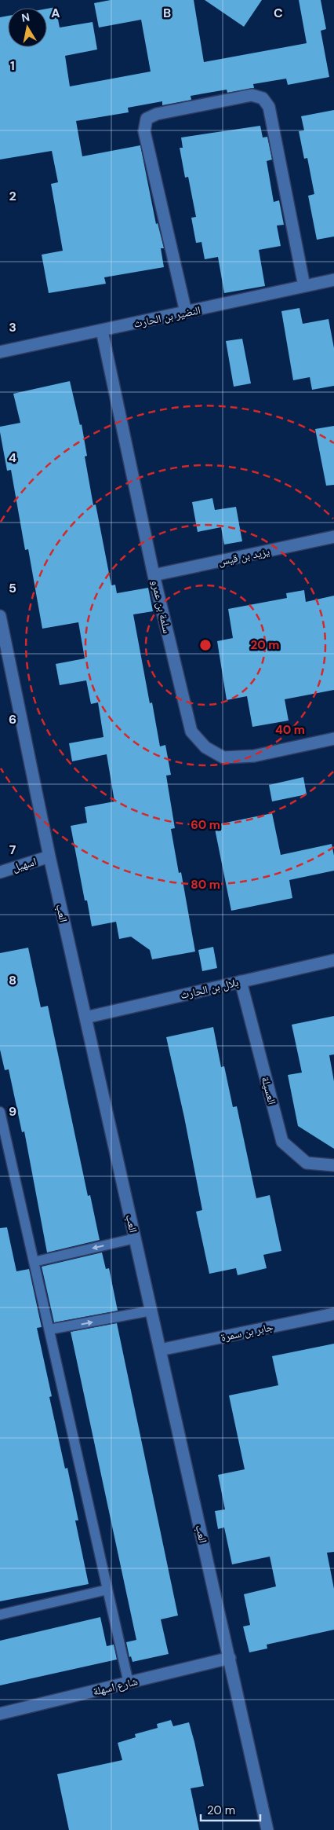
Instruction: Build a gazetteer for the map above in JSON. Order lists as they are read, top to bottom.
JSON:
{
  "streets": {
    "street": [
      "النضير بن الحارث",
      "يزيد بن قيس",
      "سلمة بن عمرو",
      "اسهيل",
      "العب",
      "بلال بن الحارث",
      "العسيلة",
      "جابر بن سمرة",
      "شارع اسهلة"
    ]
  },
  "crossings": [
    ["النضير بن الحارث", "سلمة بن عمرو"],
    ["يزيد بن قيس", "سلمة بن عمرو"],
    ["اسهيل", "العب"],
    ["العب", "بلال بن الحارث"],
    ["العب", "جابر بن سمرة"],
    ["العب", "شارع اسهلة"],
    ["بلال بن الحارث", "العسيلة"]
  ],
  "scale_bar": "20 m",
  "north": "top",
  "grid": {
    "columns": ["A", "B", "C"],
    "rows": [
      "1",
      "2",
      "3",
      "4",
      "5",
      "6",
      "7",
      "8",
      "9"
    ]
  },
  "rings": [
    "20 m",
    "40 m",
    "60 m",
    "80 m"
  ]
}
